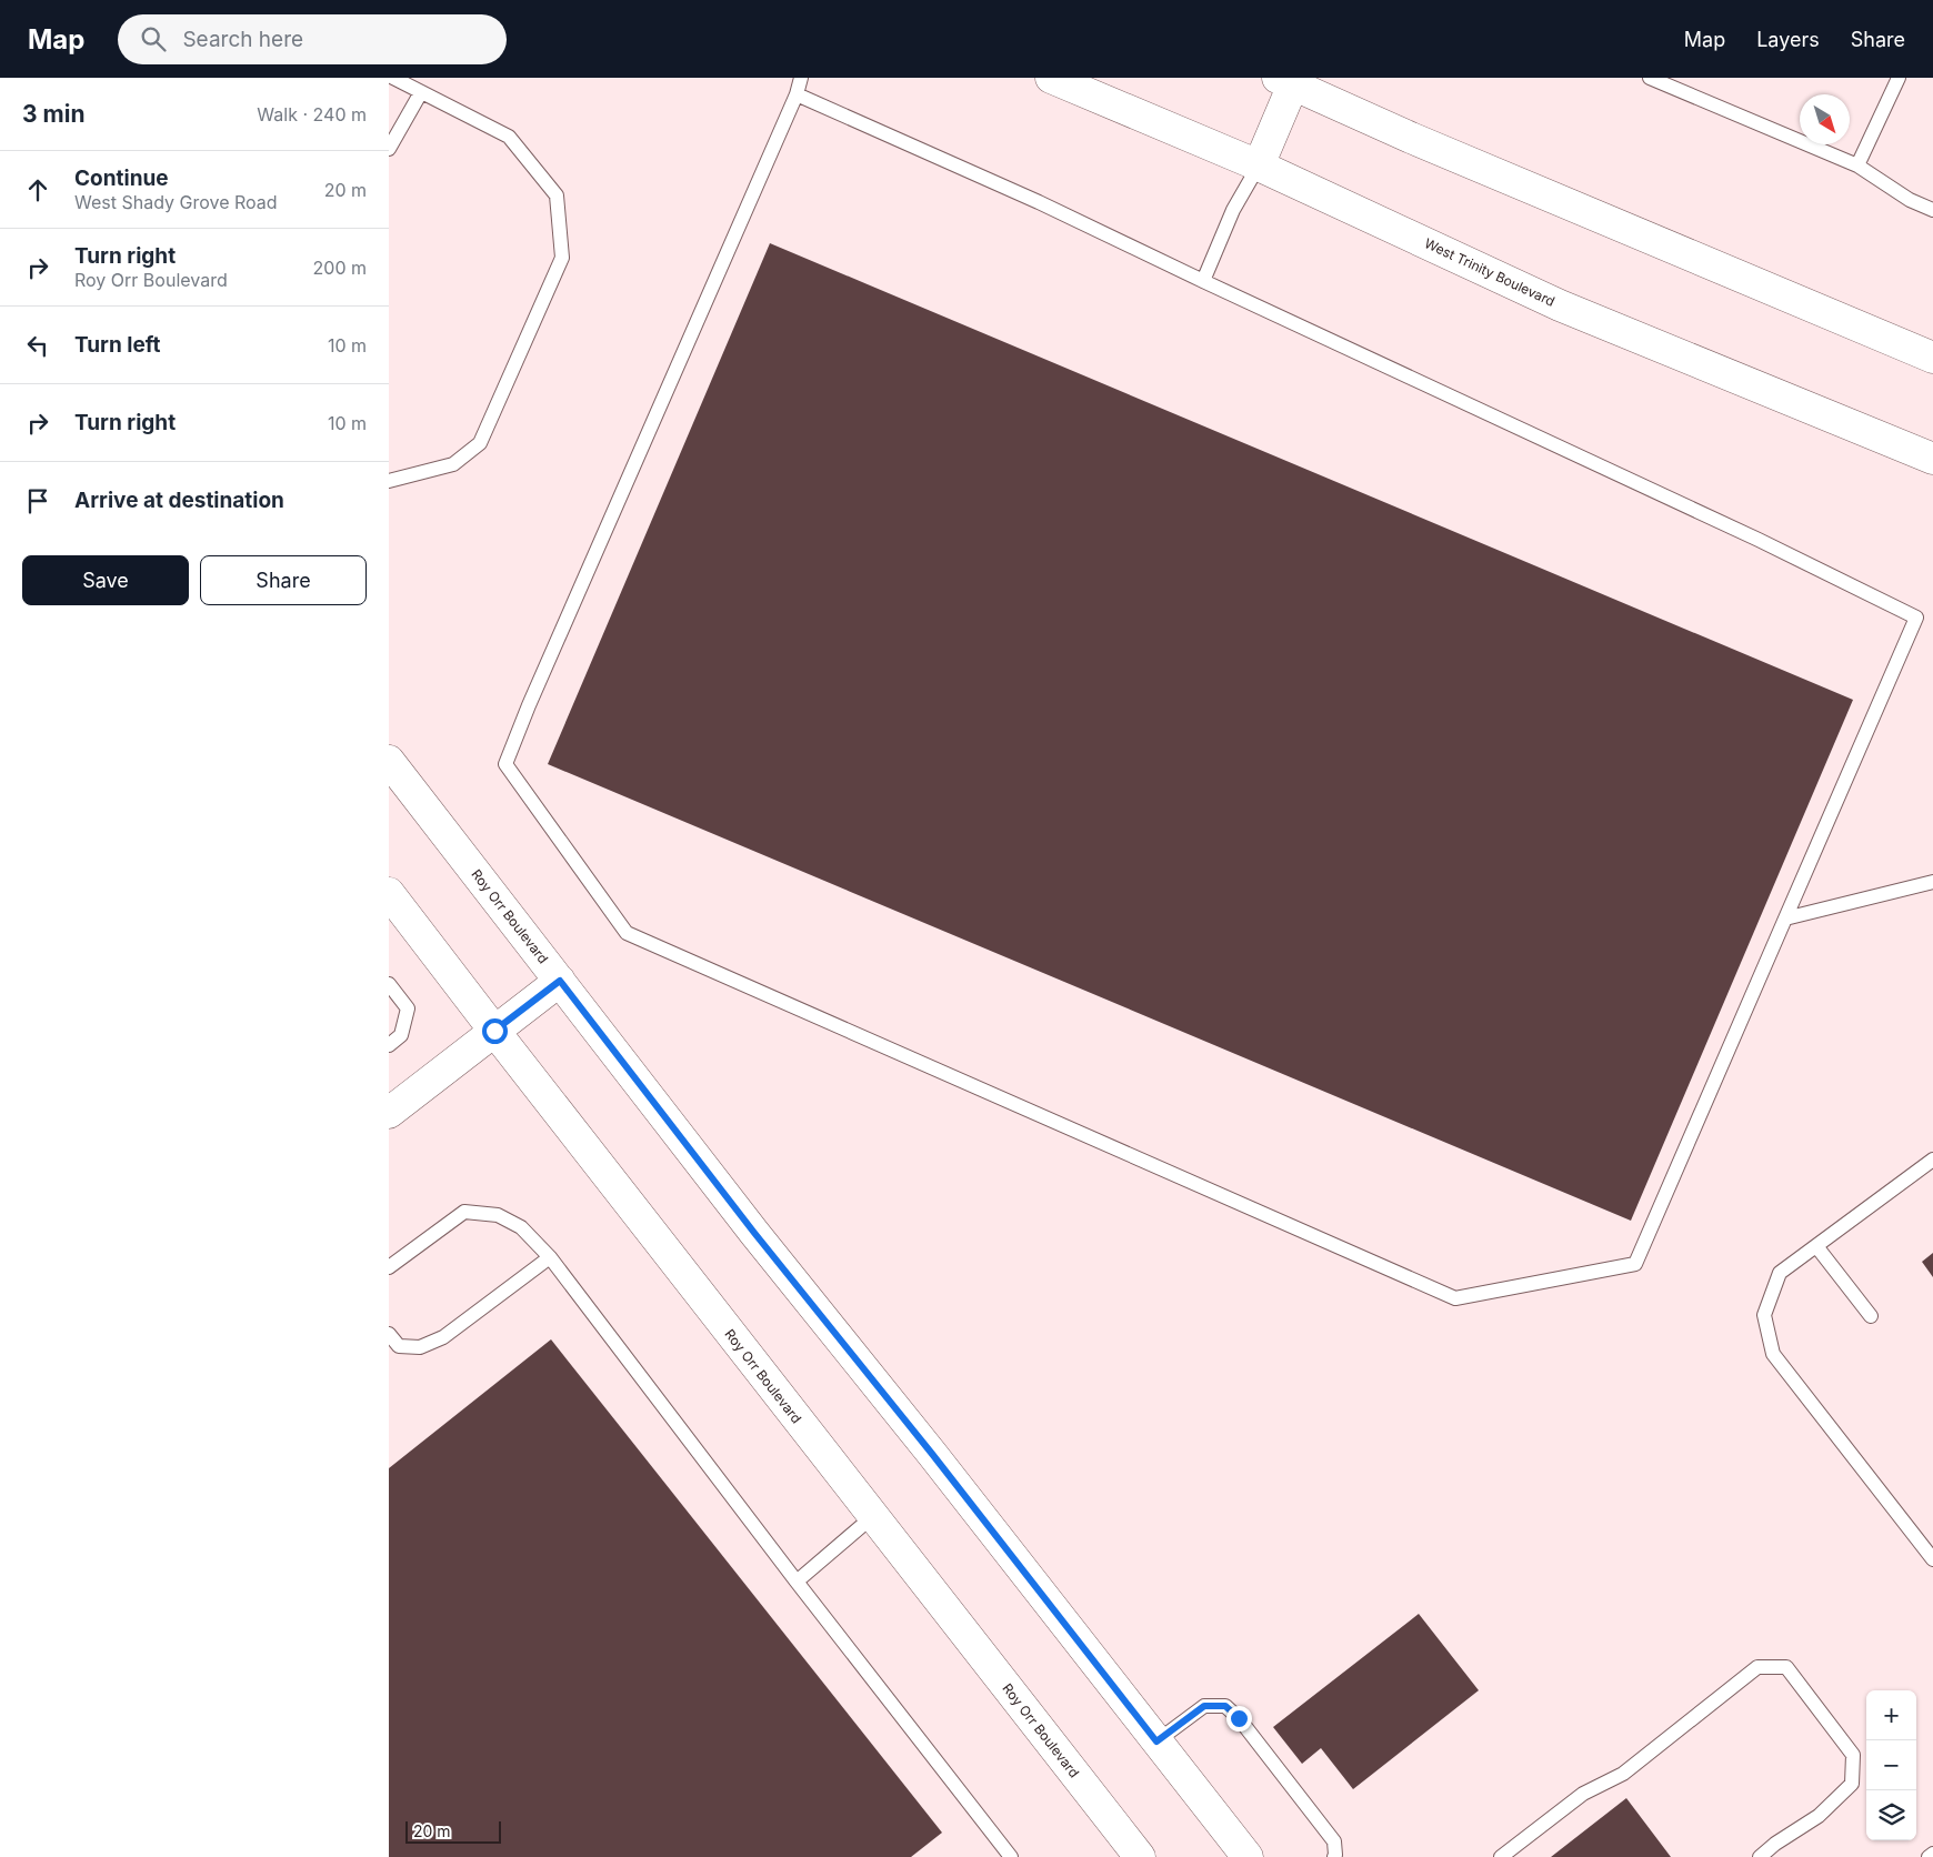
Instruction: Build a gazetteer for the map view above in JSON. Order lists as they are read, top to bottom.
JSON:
{
  "streets": {
    "main road": ["West Trinity Boulevard", "Roy Orr Boulevard"]
  },
  "scale_bar": "20 m",
  "north": "bottom right",
  "page": {
    "header": "Map",
    "search": "Search here",
    "nav": ["Map", "Layers", "Share"],
    "heading": ["3 min", "Walk · 240 m"],
    "list": [
      ["Continue", "West Shady Grove Road", "20 m"],
      ["Turn right", "Roy Orr Boulevard", "200 m"],
      ["Turn left", "10 m"],
      ["Turn right", "10 m"],
      "Arrive at destination"
    ],
    "buttons": ["Save", "Share"],
    "map_buttons": ["+", "−"],
    "scale": "20 m"
  }
}
